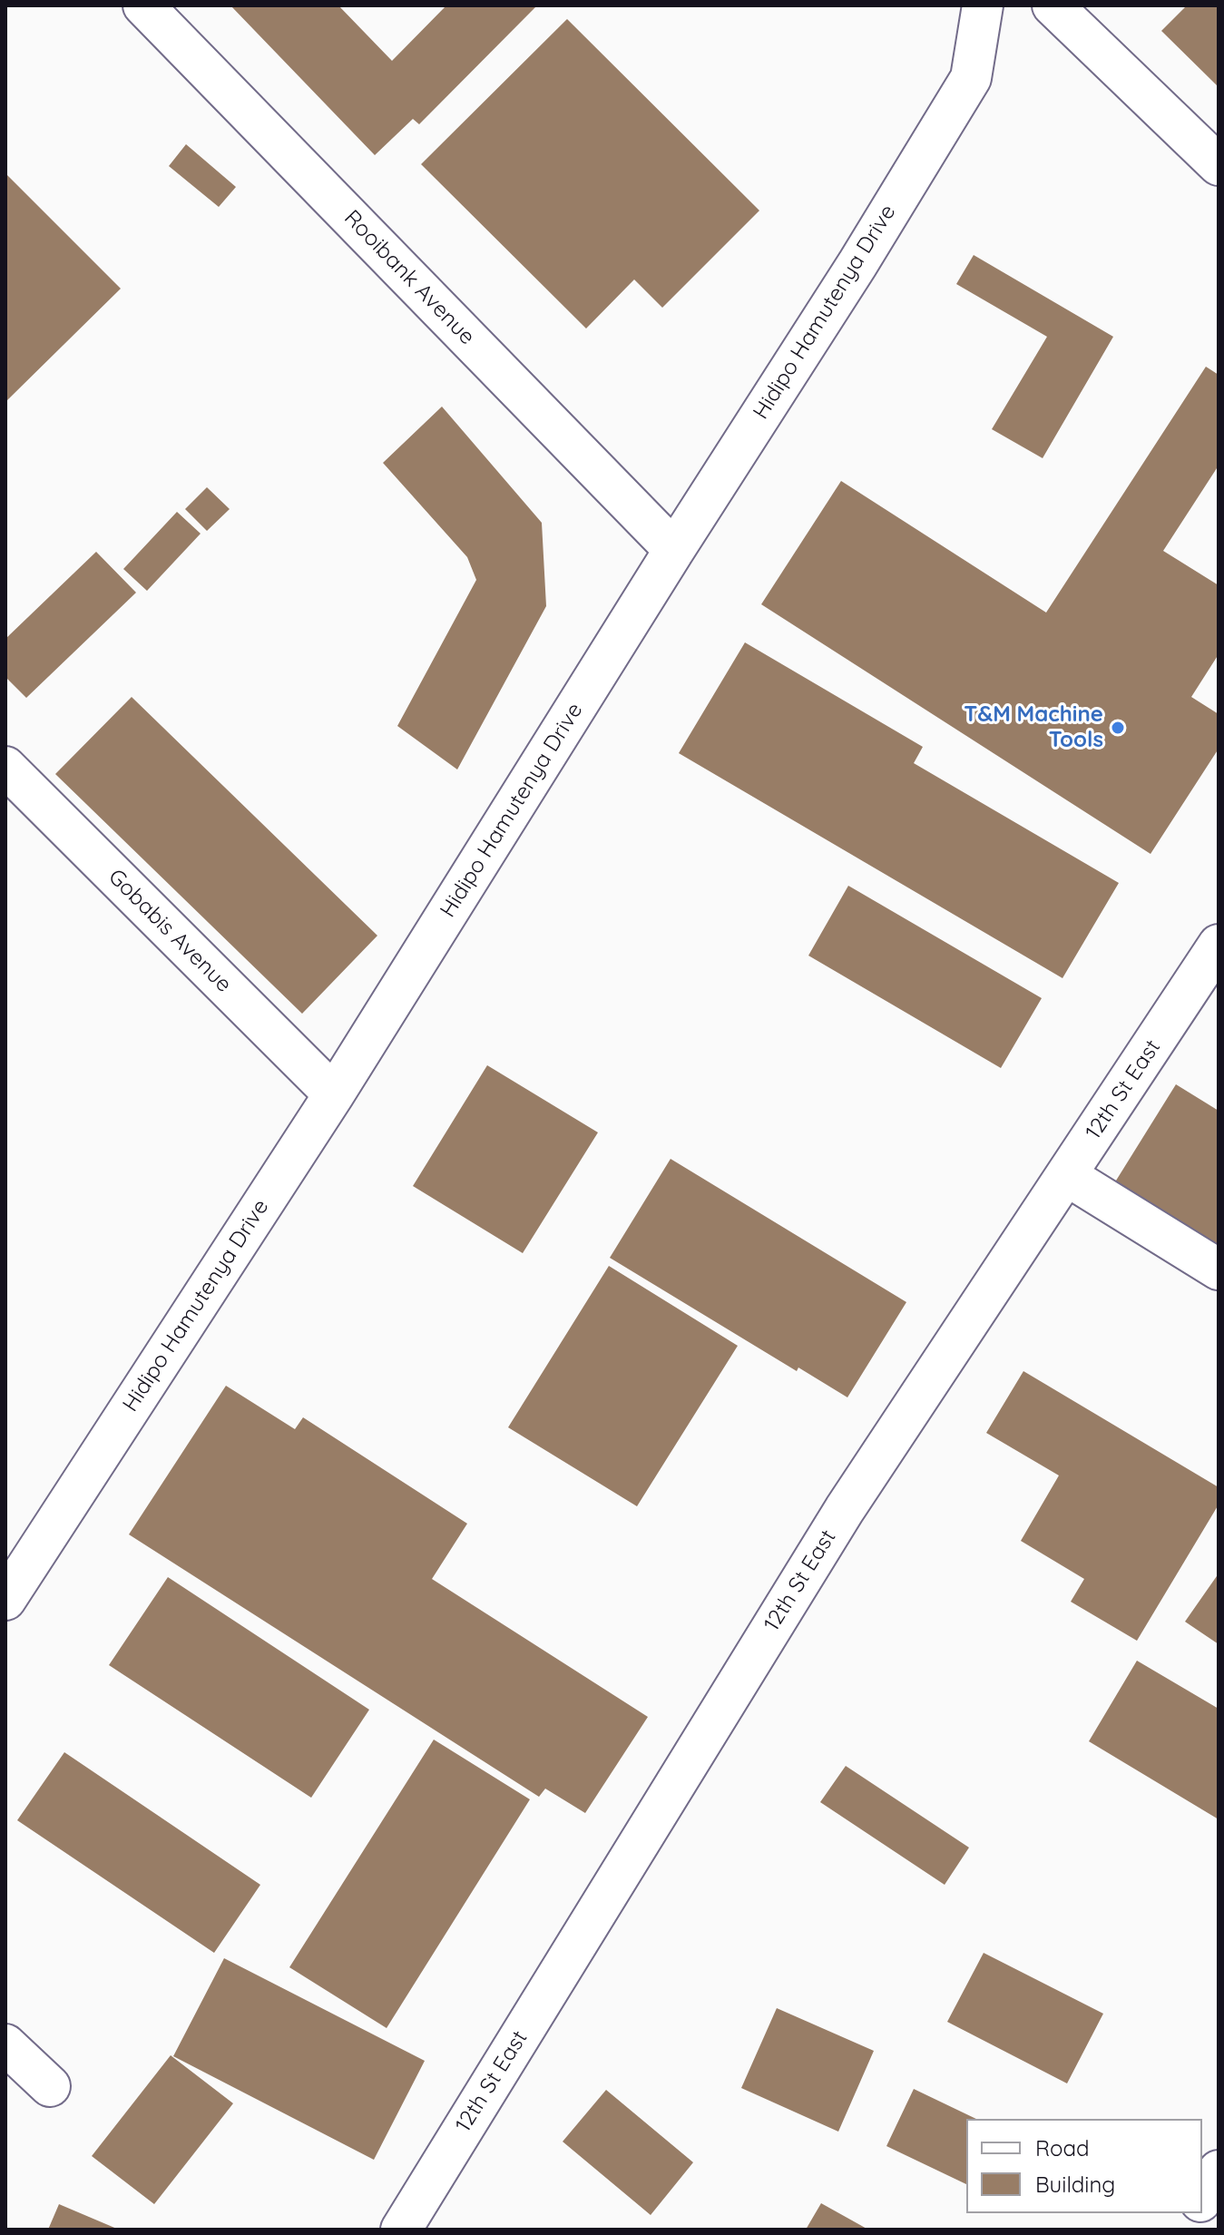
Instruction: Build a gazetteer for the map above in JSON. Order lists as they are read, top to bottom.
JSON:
{
  "streets": {
    "street": [
      "Rooibank Avenue",
      "Hidipo Hamutenya Drive",
      "Gobabis Avenue",
      "12th St East"
    ]
  },
  "crossings": [
    ["Rooibank Avenue", "Hidipo Hamutenya Drive"],
    ["Hidipo Hamutenya Drive", "Gobabis Avenue"]
  ],
  "places": ["T&M Machine Tools"],
  "legend": ["Road", "Building"]
}
